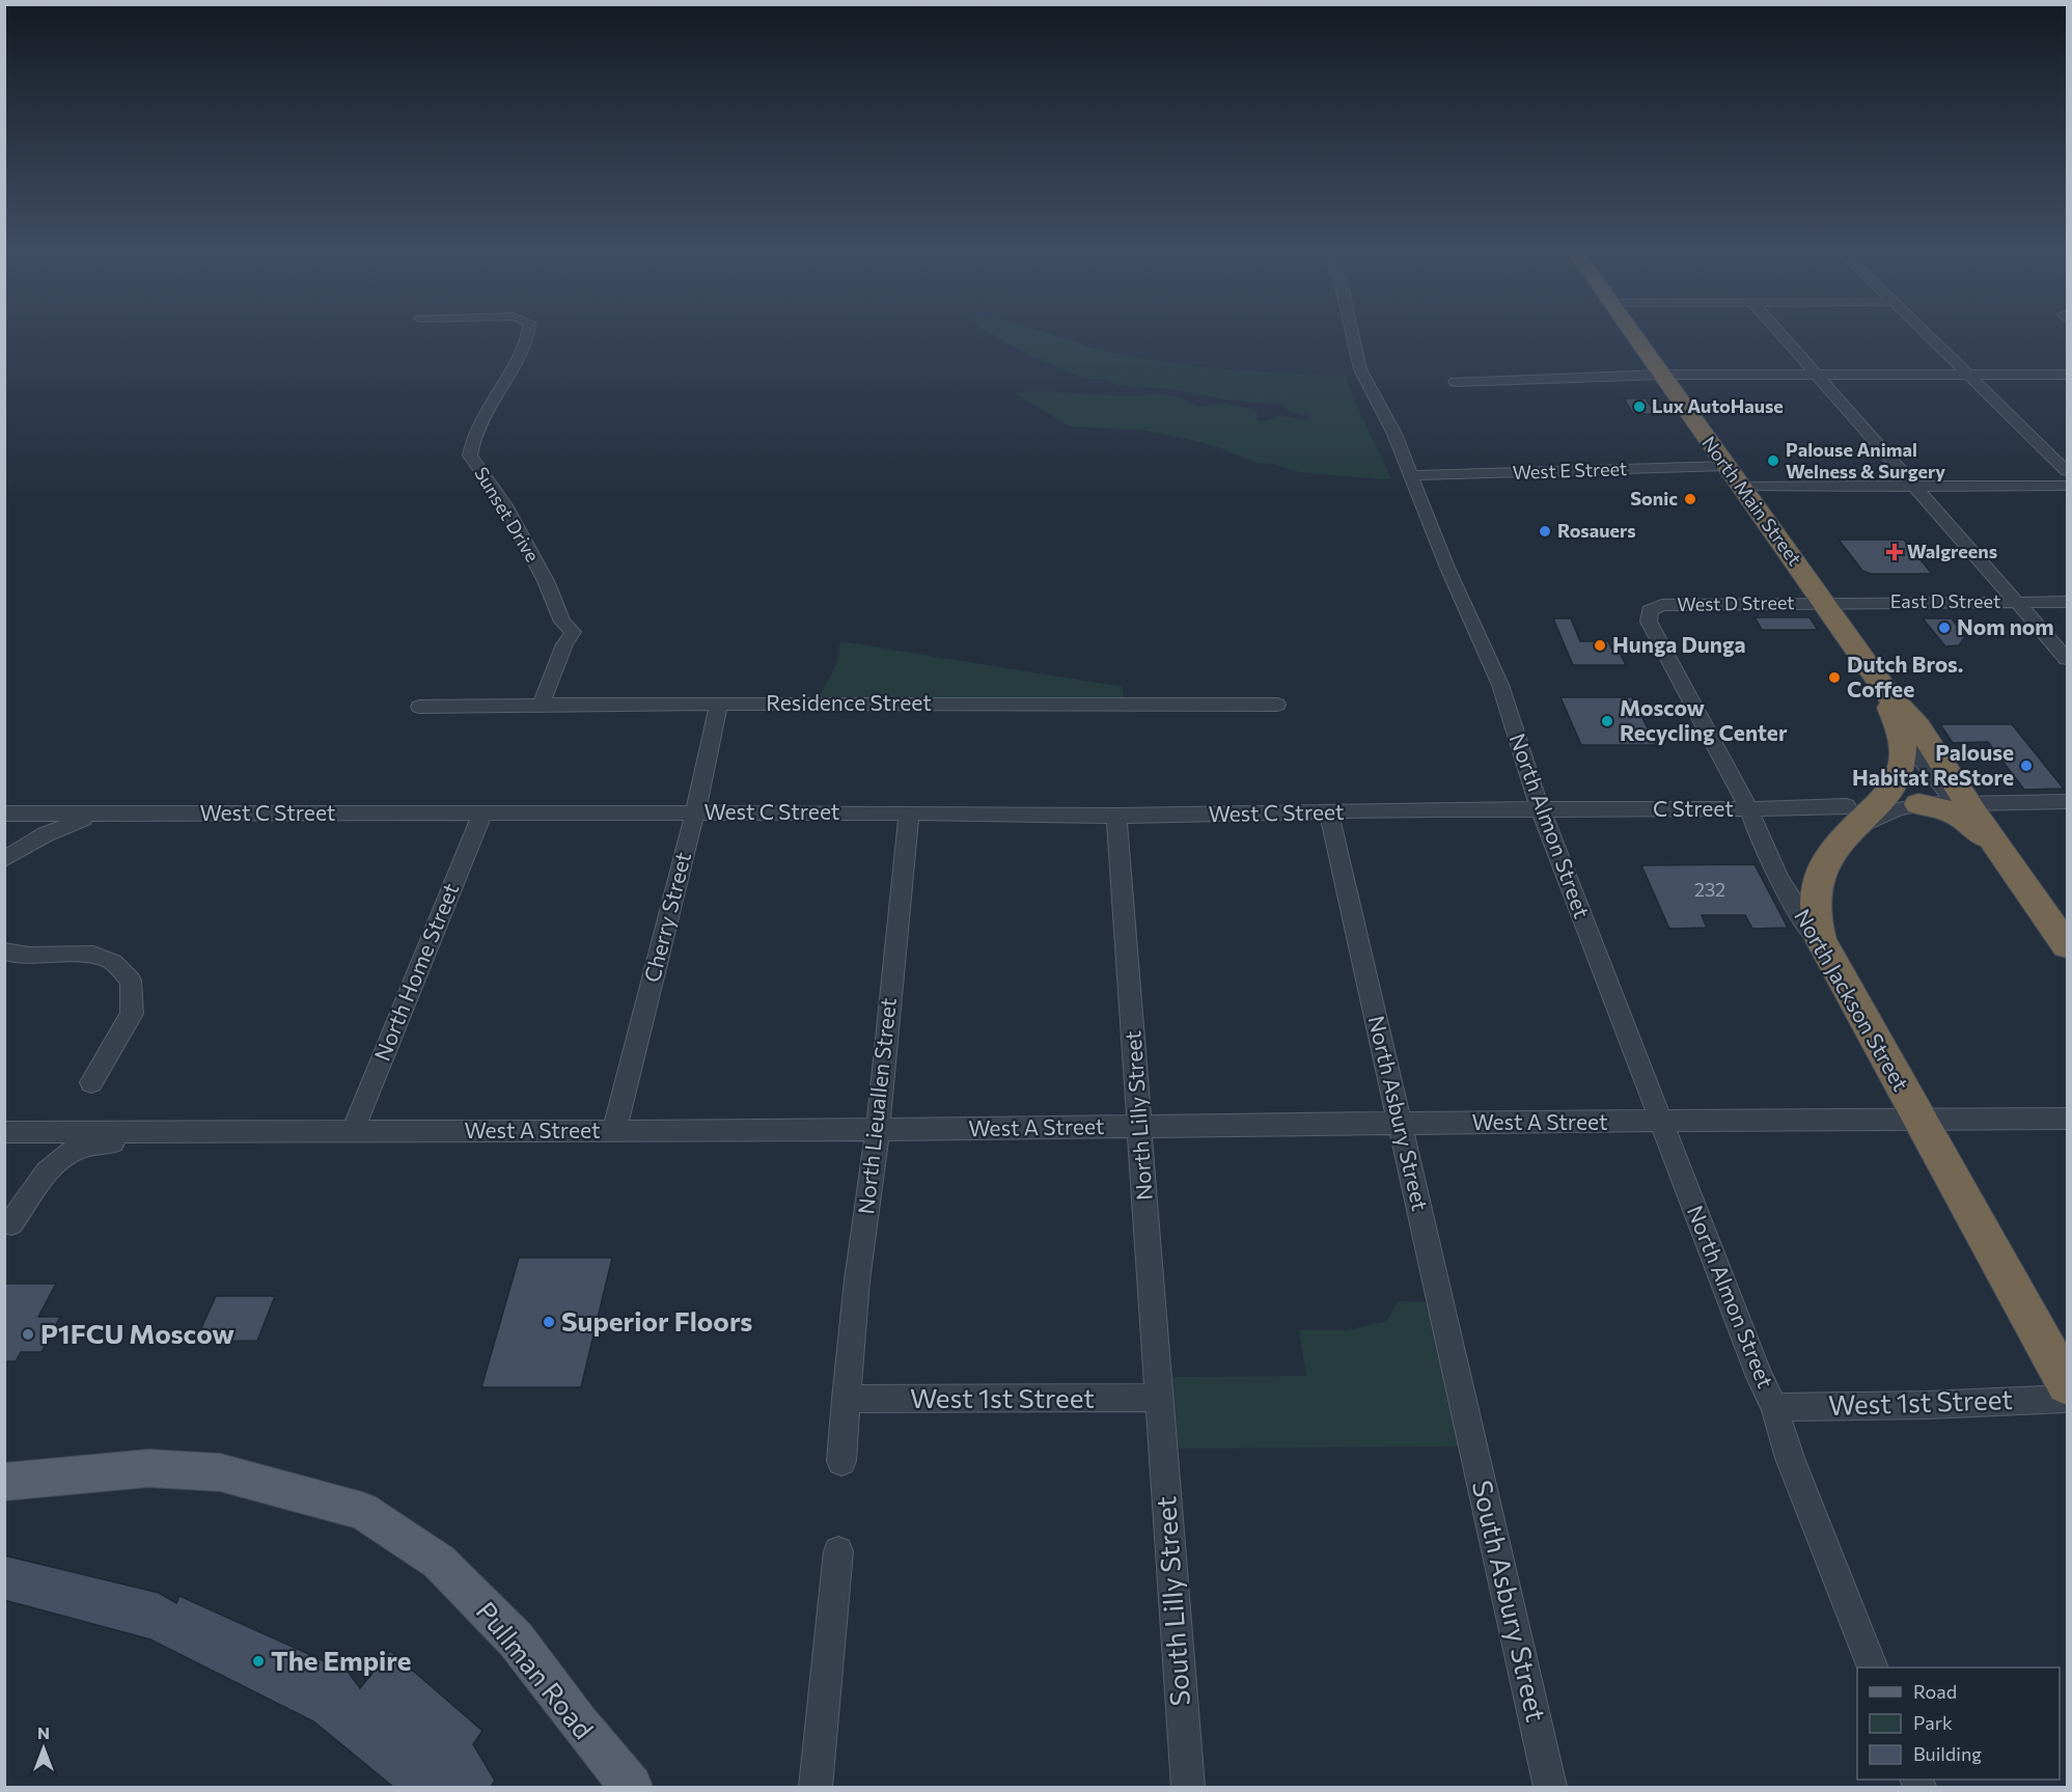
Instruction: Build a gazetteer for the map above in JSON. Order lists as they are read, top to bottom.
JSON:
{
  "streets": {
    "highway": ["North Main Street", "North Jackson Street"],
    "main road": ["Pullman Road"],
    "street": [
      "West E Street",
      "Sunset Drive",
      "East D Street",
      "West D Street",
      "Residence Street",
      "C Street",
      "West C Street",
      "North Almon Street",
      "Cherry Street",
      "North Home Street",
      "North Lieuallen Street",
      "North Asbury Street",
      "North Lilly Street",
      "West A Street",
      "West 1st Street",
      "South Lilly Street",
      "South Asbury Street"
    ]
  },
  "crossings": [
    ["West E Street", "North Main Street"],
    ["West E Street", "North Almon Street"],
    ["North Main Street", "East D Street"],
    ["North Main Street", "West D Street"],
    ["North Main Street", "C Street"],
    ["North Main Street", "North Jackson Street"],
    ["Sunset Drive", "Residence Street"],
    ["East D Street", "West D Street"],
    ["West D Street", "North Jackson Street"],
    ["Residence Street", "Cherry Street"],
    ["C Street", "West C Street"],
    ["C Street", "North Almon Street"],
    ["C Street", "North Jackson Street"],
    ["West C Street", "North Almon Street"],
    ["West C Street", "Cherry Street"],
    ["West C Street", "North Home Street"],
    ["West C Street", "North Lieuallen Street"],
    ["West C Street", "North Asbury Street"],
    ["West C Street", "North Lilly Street"],
    ["North Almon Street", "West A Street"],
    ["North Almon Street", "West 1st Street"],
    ["Cherry Street", "West A Street"],
    ["North Home Street", "West A Street"],
    ["North Jackson Street", "West A Street"],
    ["North Lieuallen Street", "West A Street"],
    ["North Lieuallen Street", "West 1st Street"],
    ["North Asbury Street", "West A Street"],
    ["North Asbury Street", "South Asbury Street"],
    ["North Lilly Street", "West A Street"],
    ["North Lilly Street", "West 1st Street"],
    ["North Lilly Street", "South Lilly Street"],
    ["West 1st Street", "South Lilly Street"]
  ],
  "places": {
    "other": [
      "Lux AutoHause",
      "Palouse Animal Welness & Surgery",
      "Sonic",
      "Rosauers",
      "Nom nom",
      "Hunga Dunga",
      "Dutch Bros. Coffee",
      "Moscow Recycling Center",
      "Palouse Habitat ReStore",
      "Superior Floors",
      "P1FCU Moscow",
      "The Empire"
    ],
    "health": ["Walgreens"]
  },
  "house_numbers": ["232"],
  "legend": ["Road", "Park", "Building"],
  "north": "top"
}
